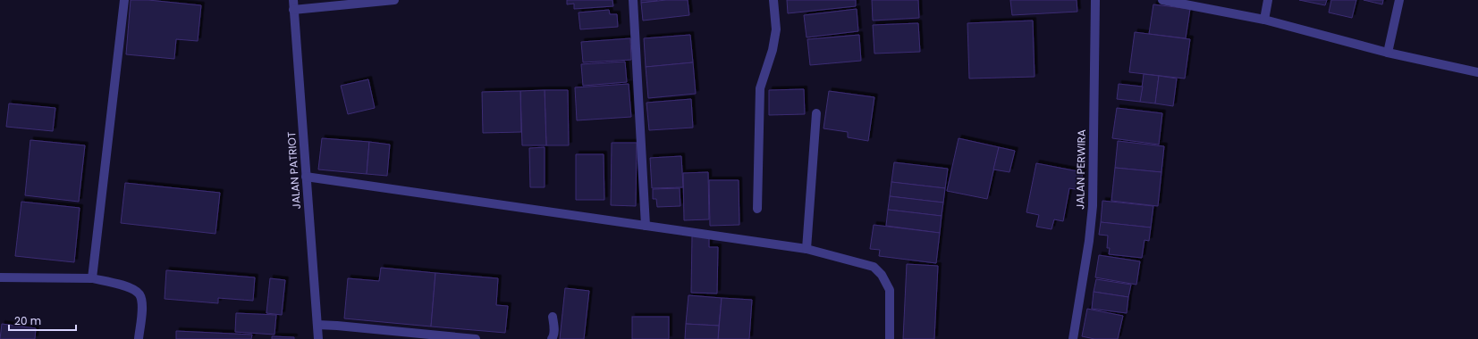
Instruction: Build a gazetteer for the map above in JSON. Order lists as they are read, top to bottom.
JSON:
{
  "streets": {
    "street": ["JALAN PERWIRA", "JALAN PATRIOT"]
  },
  "scale_bar": "20 m"
}
